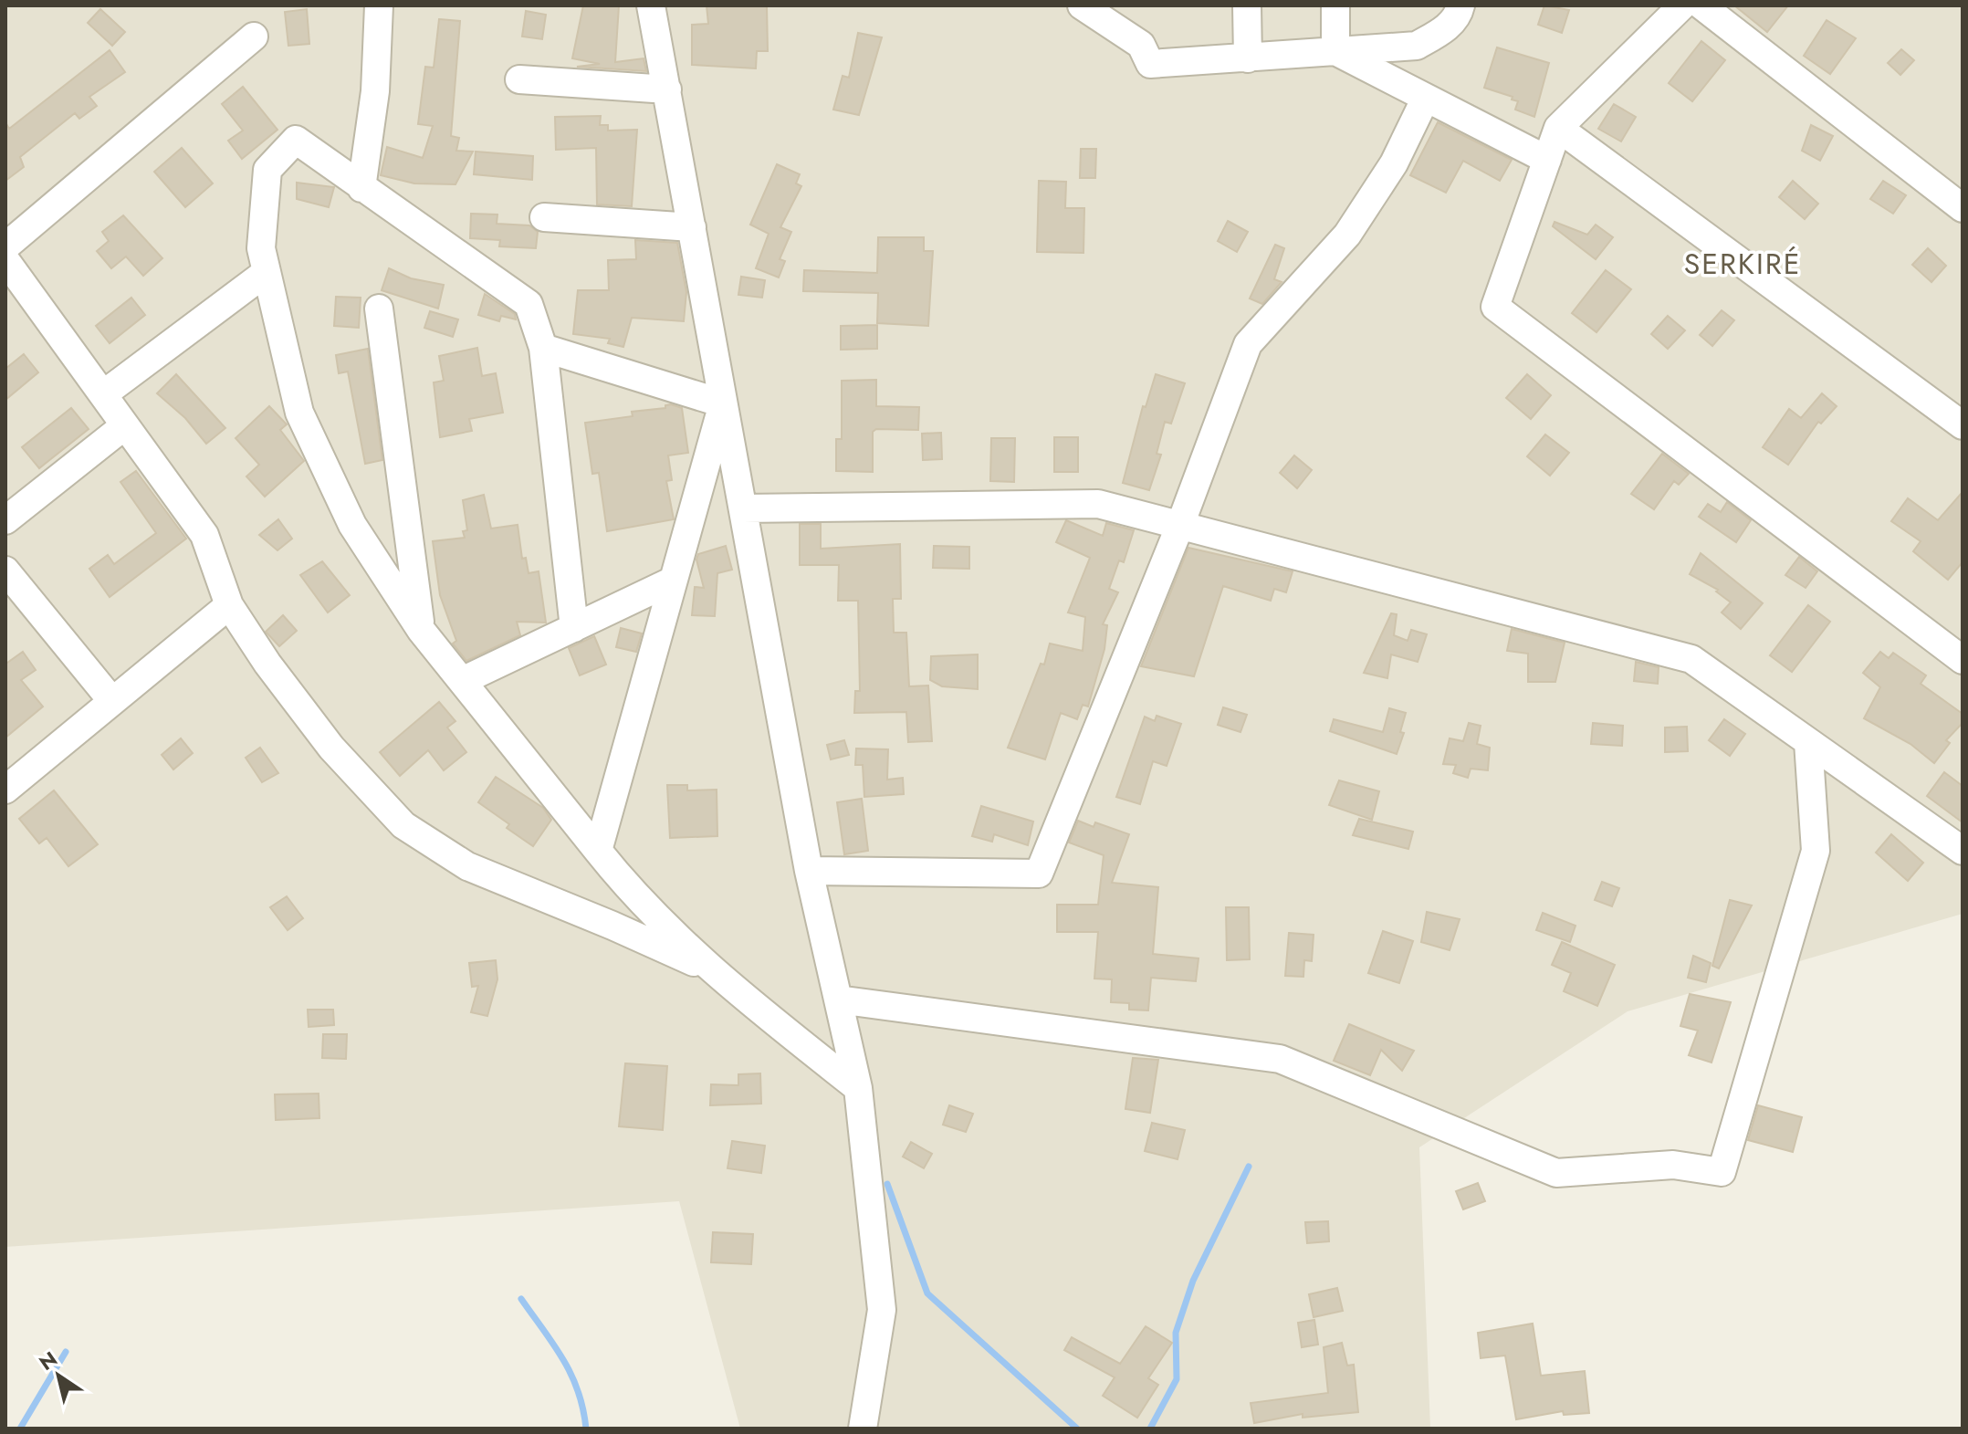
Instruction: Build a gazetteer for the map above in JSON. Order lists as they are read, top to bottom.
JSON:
{
  "districts": ["SERKIRÉ"],
  "north": "top left"
}
